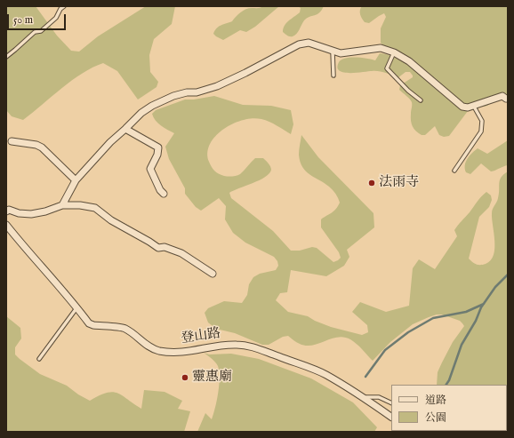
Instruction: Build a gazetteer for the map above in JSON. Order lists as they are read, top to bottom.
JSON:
{
  "streets": {
    "street": ["登山路"]
  },
  "places": ["法雨寺", "靈惠廟"],
  "legend": ["道路", "公園"],
  "scale_bar": "50 m"
}
